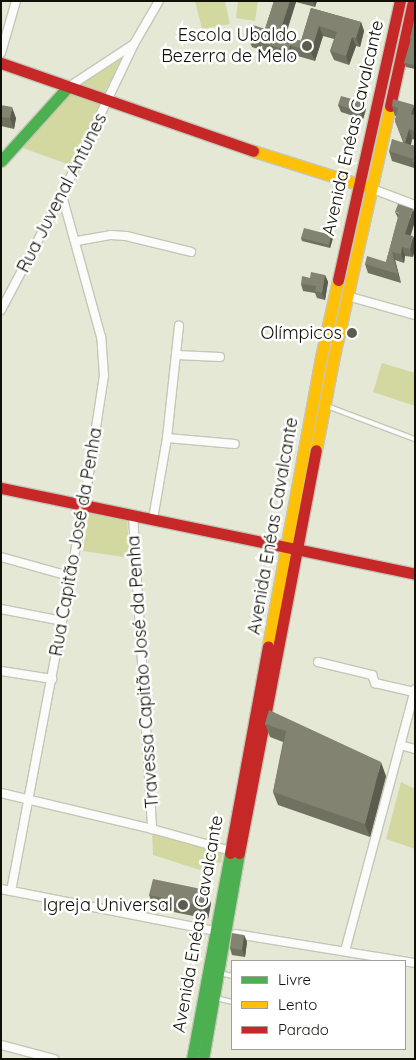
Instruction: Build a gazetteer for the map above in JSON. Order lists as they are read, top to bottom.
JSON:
{
  "streets": {
    "main road": ["Avenida Enéas Cavalcante"],
    "street": ["Rua Juvenal Antunes", "Rua Capitão José da Penha", "Travessa Capitão José da Penha"]
  },
  "crossings": [
    ["Rua Juvenal Antunes", "Rua Capitão José da Penha"]
  ],
  "places": ["Escola Ubaldo Bezerra de Melo", "Olímpicos", "Igreja Universal"],
  "legend": ["Livre", "Lento", "Parado"]
}
